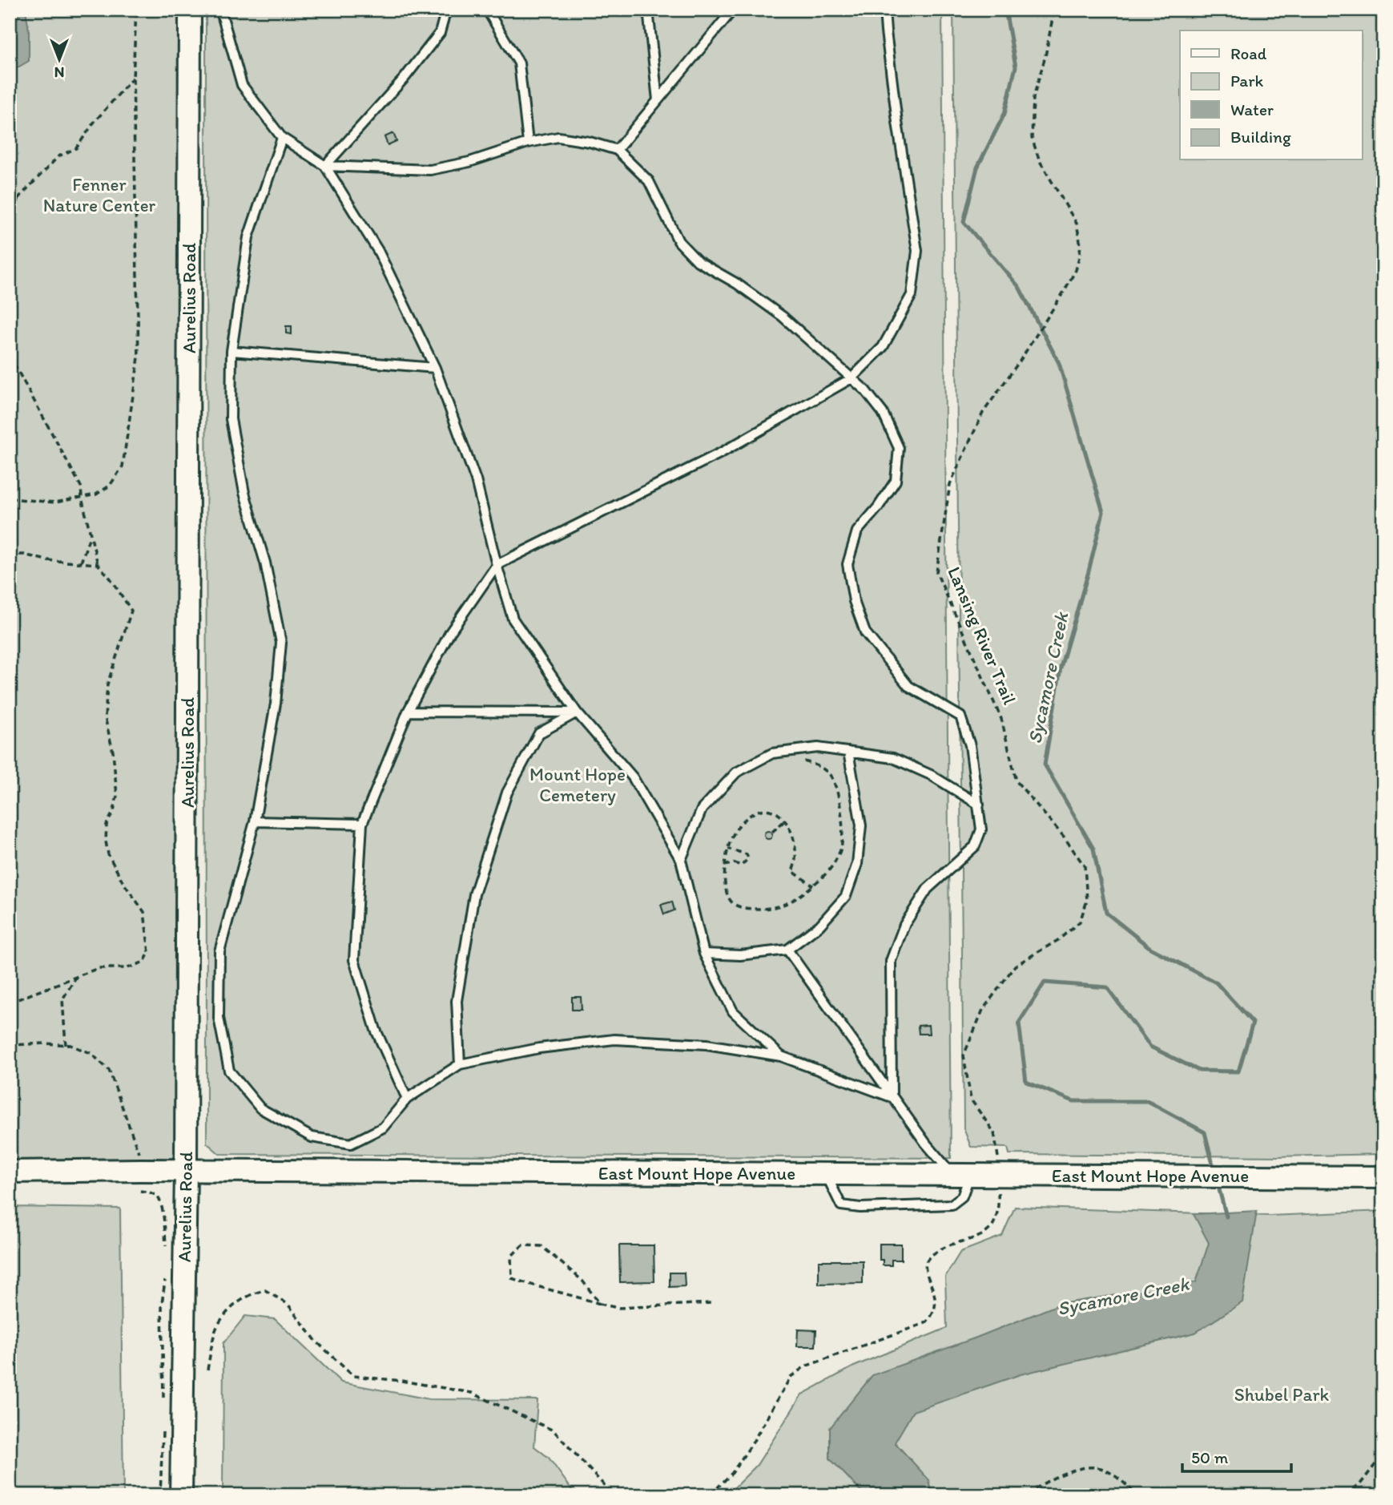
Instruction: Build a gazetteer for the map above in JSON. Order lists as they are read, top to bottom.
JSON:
{
  "streets": {
    "street": ["Aurelius Road", "East Mount Hope Avenue"],
    "path": ["Lansing River Trail"]
  },
  "crossings": [
    ["Aurelius Road", "East Mount Hope Avenue"]
  ],
  "water": ["Sycamore Creek"],
  "parks": ["Fenner Nature Center", "Mount Hope Cemetery", "Shubel Park"],
  "legend": [
    "Road",
    "Park",
    "Water",
    "Building"
  ],
  "scale_bar": "50 m",
  "north": "bottom"
}
